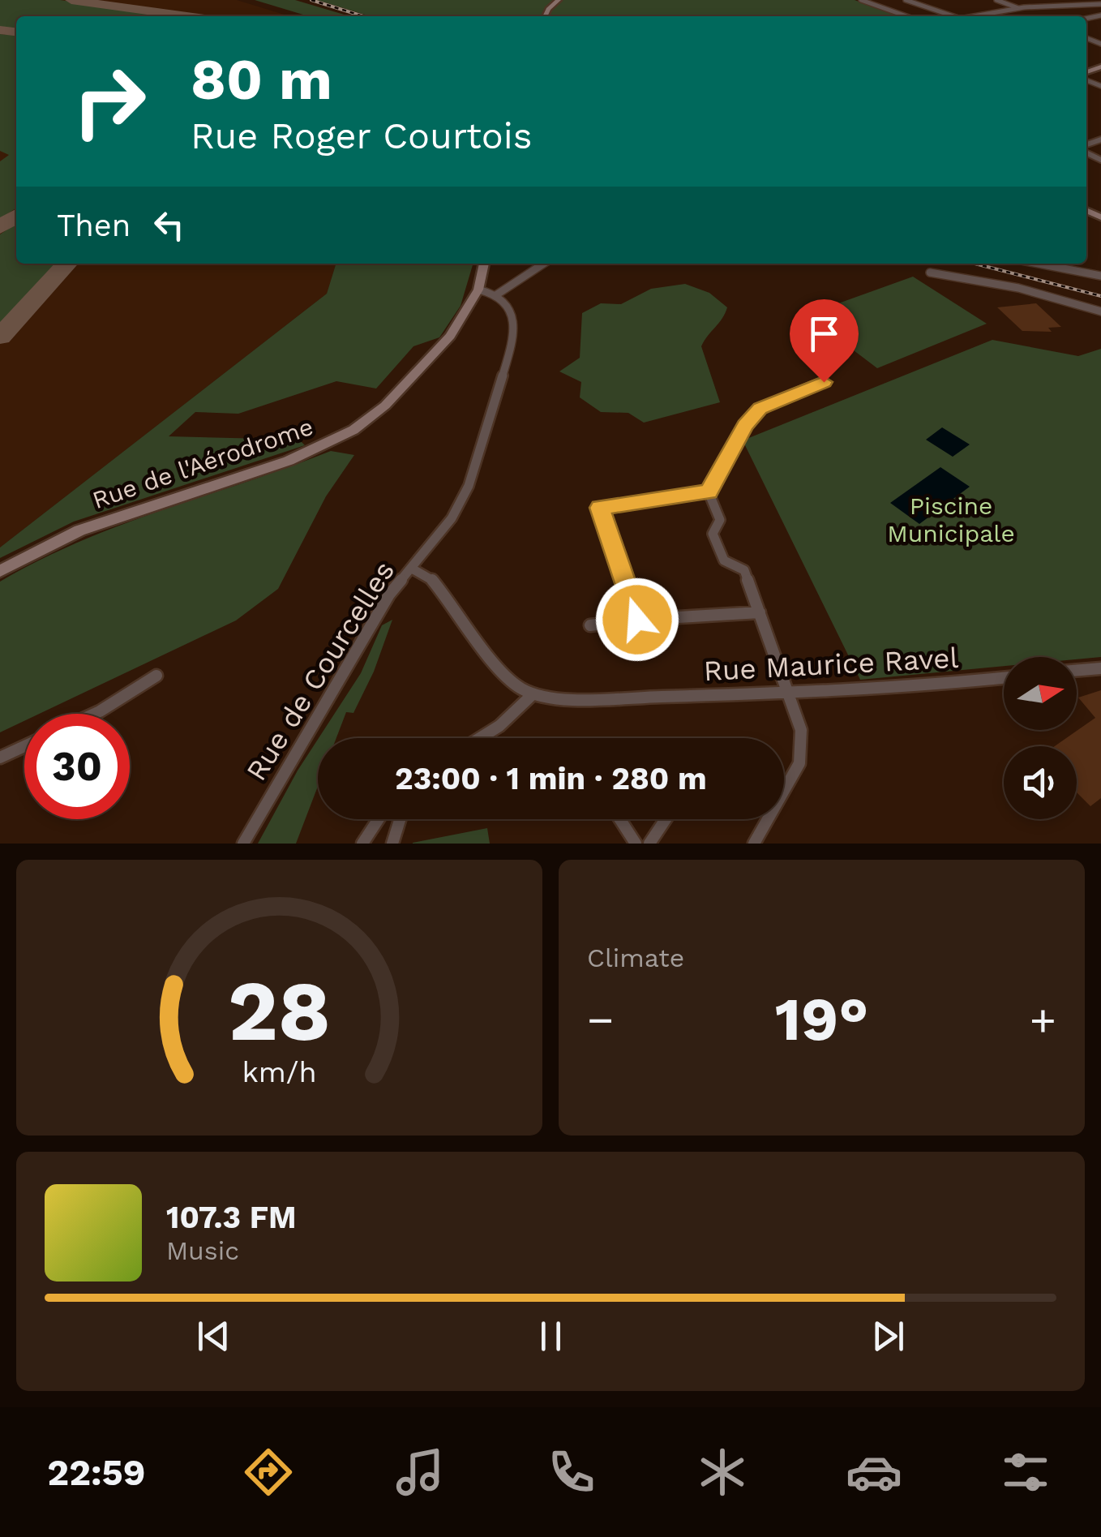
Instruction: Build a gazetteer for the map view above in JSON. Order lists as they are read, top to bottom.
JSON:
{
  "streets": {
    "street": ["Rue de l'Aérodrome", "Rue Maurice Ravel", "Rue de Courcelles"]
  },
  "parks": ["Piscine Municipale"],
  "north": "right",
  "page": {
    "turn": ["80 m", "Rue Roger Courtois"],
    "then": "Then",
    "limit": "30",
    "trip": "23:00 · 1 min · 280 m",
    "tile": "Climate",
    "heat": ["−", "19°", "+"],
    "song": ["107.3 FM", "Music"],
    "tabs": "22:59",
    "gauge": ["28", "km/h"]
  }
}
